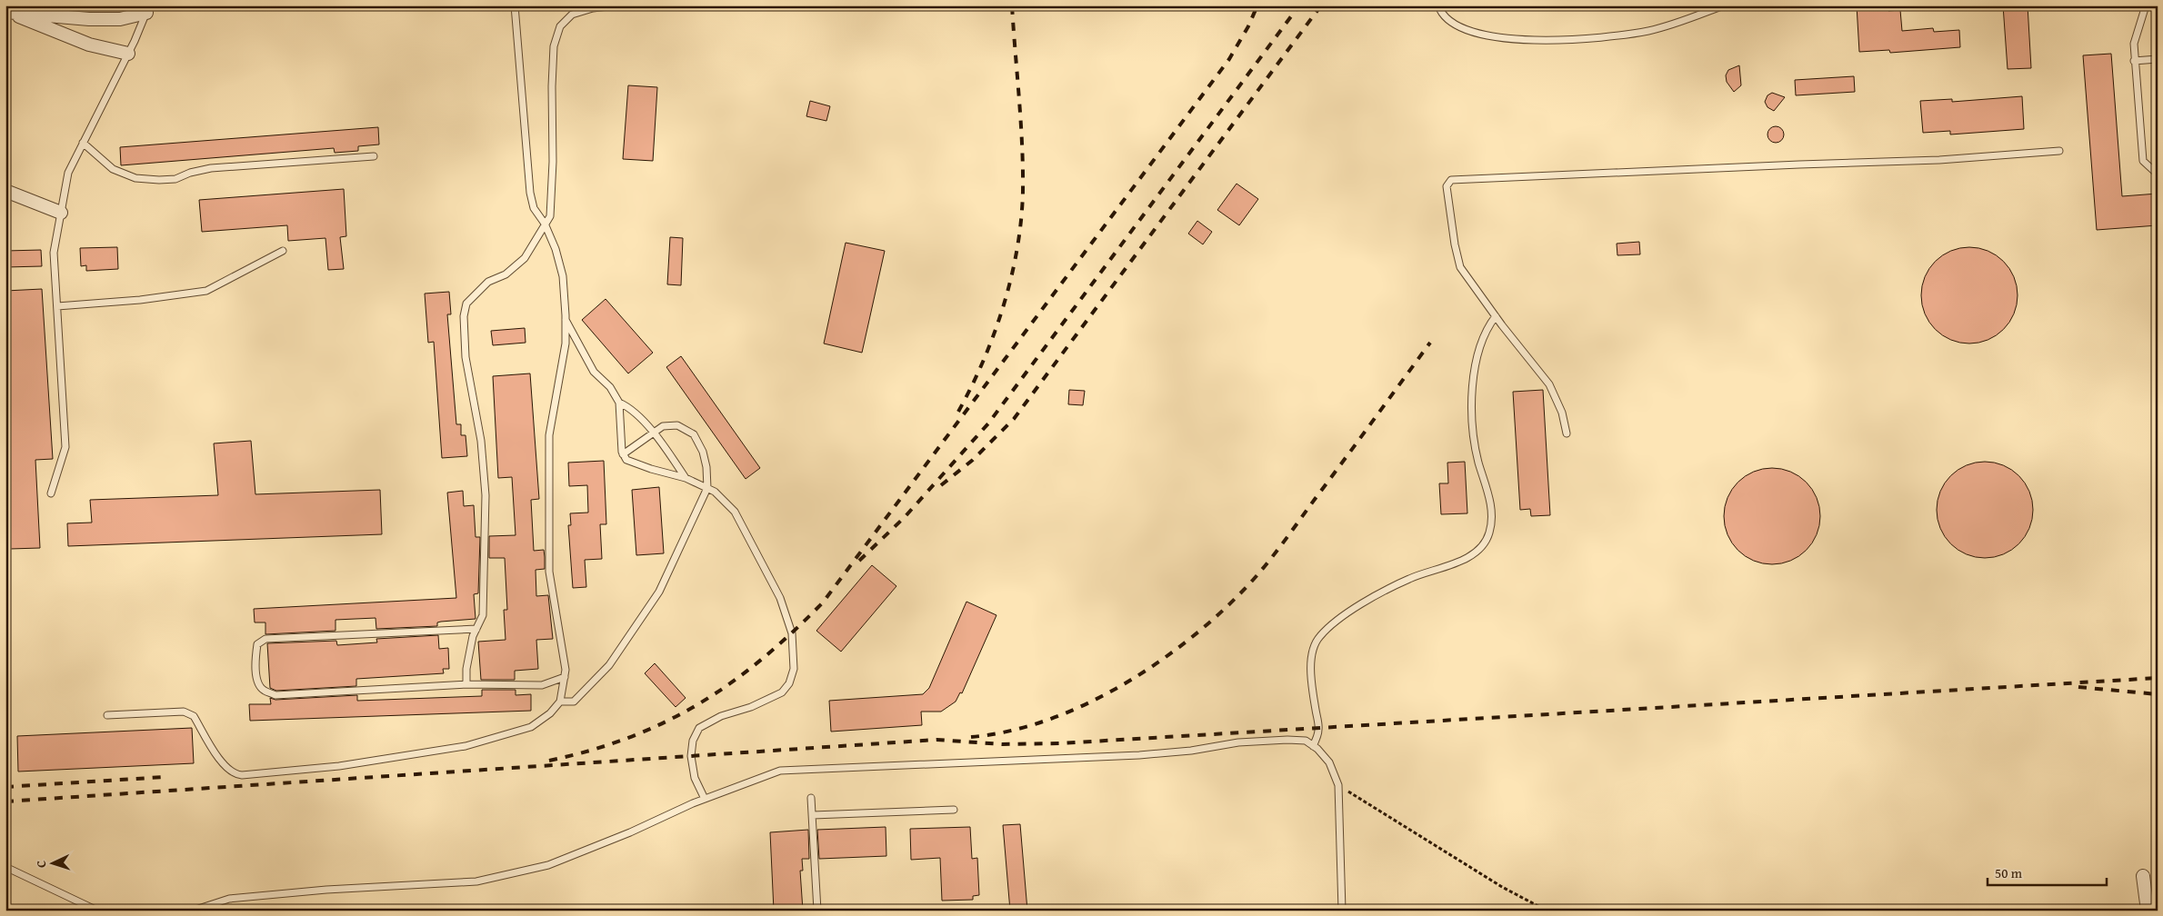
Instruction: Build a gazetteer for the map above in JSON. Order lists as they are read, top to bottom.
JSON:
{
  "scale_bar": "50 m",
  "north": "left"
}
